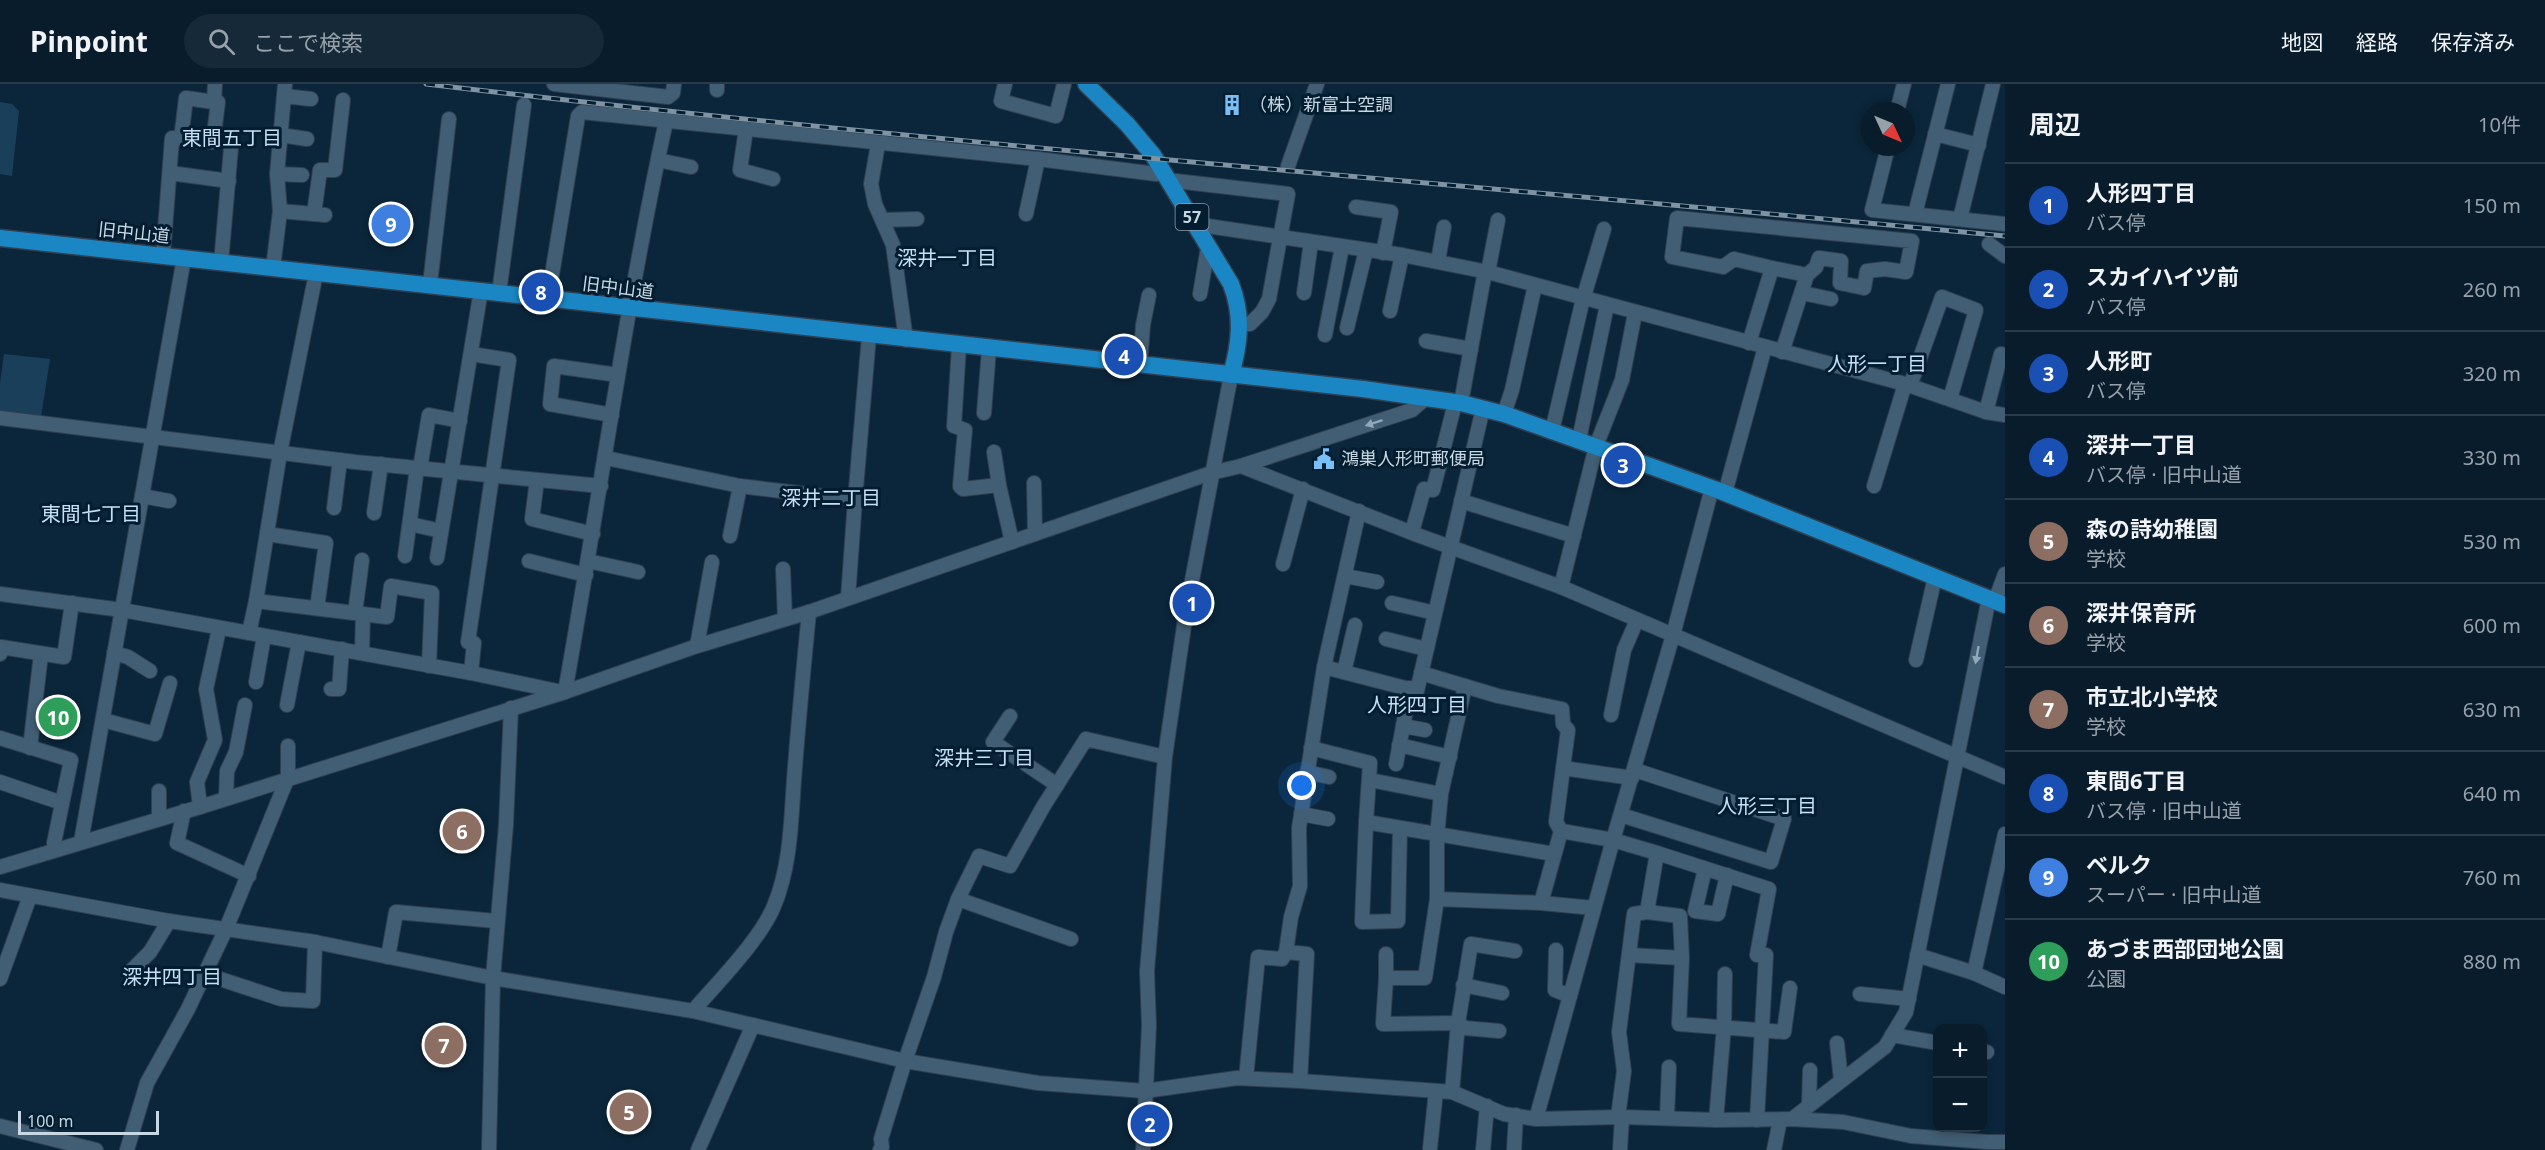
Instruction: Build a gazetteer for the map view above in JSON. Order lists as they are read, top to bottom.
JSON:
{
  "streets": {
    "main road": ["57", "旧中山道"]
  },
  "crossings": [
    ["57", "旧中山道"]
  ],
  "districts": [
    "東間五丁目",
    "深井一丁目",
    "人形一丁目",
    "深井二丁目",
    "東間七丁目",
    "人形四丁目",
    "深井三丁目",
    "人形三丁目",
    "深井四丁目"
  ],
  "places": {
    "building": ["（株）新富士空調"],
    "public building": ["鴻巣人形町郵便局"]
  },
  "scale_bar": "100 m",
  "north": "bottom right",
  "page": {
    "header": "Pinpoint",
    "search": "ここで検索",
    "nav": ["地図", "経路", "保存済み"],
    "heading": ["周辺", "10件"],
    "list": [
      {
        "mark": "1",
        "name": "人形四丁目",
        "note": "バス停",
        "value": "150 m"
      },
      {
        "mark": "2",
        "name": "スカイハイツ前",
        "note": "バス停",
        "value": "260 m"
      },
      {
        "mark": "3",
        "name": "人形町",
        "note": "バス停",
        "value": "320 m"
      },
      {
        "mark": "4",
        "name": "深井一丁目",
        "note": "バス停 · 旧中山道",
        "value": "330 m"
      },
      {
        "mark": "5",
        "name": "森の詩幼稚園",
        "note": "学校",
        "value": "530 m"
      },
      {
        "mark": "6",
        "name": "深井保育所",
        "note": "学校",
        "value": "600 m"
      },
      {
        "mark": "7",
        "name": "市立北小学校",
        "note": "学校",
        "value": "630 m"
      },
      {
        "mark": "8",
        "name": "東間6丁目",
        "note": "バス停 · 旧中山道",
        "value": "640 m"
      },
      {
        "mark": "9",
        "name": "ベルク",
        "note": "スーパー · 旧中山道",
        "value": "760 m"
      },
      {
        "mark": "10",
        "name": "あづま西部団地公園",
        "note": "公園",
        "value": "880 m"
      }
    ],
    "pins": [
      "9",
      "8",
      "4",
      "3",
      "1",
      "10",
      "6",
      "7",
      "5",
      "2"
    ],
    "map_buttons": ["+", "−"],
    "scale": "100 m"
  }
}
